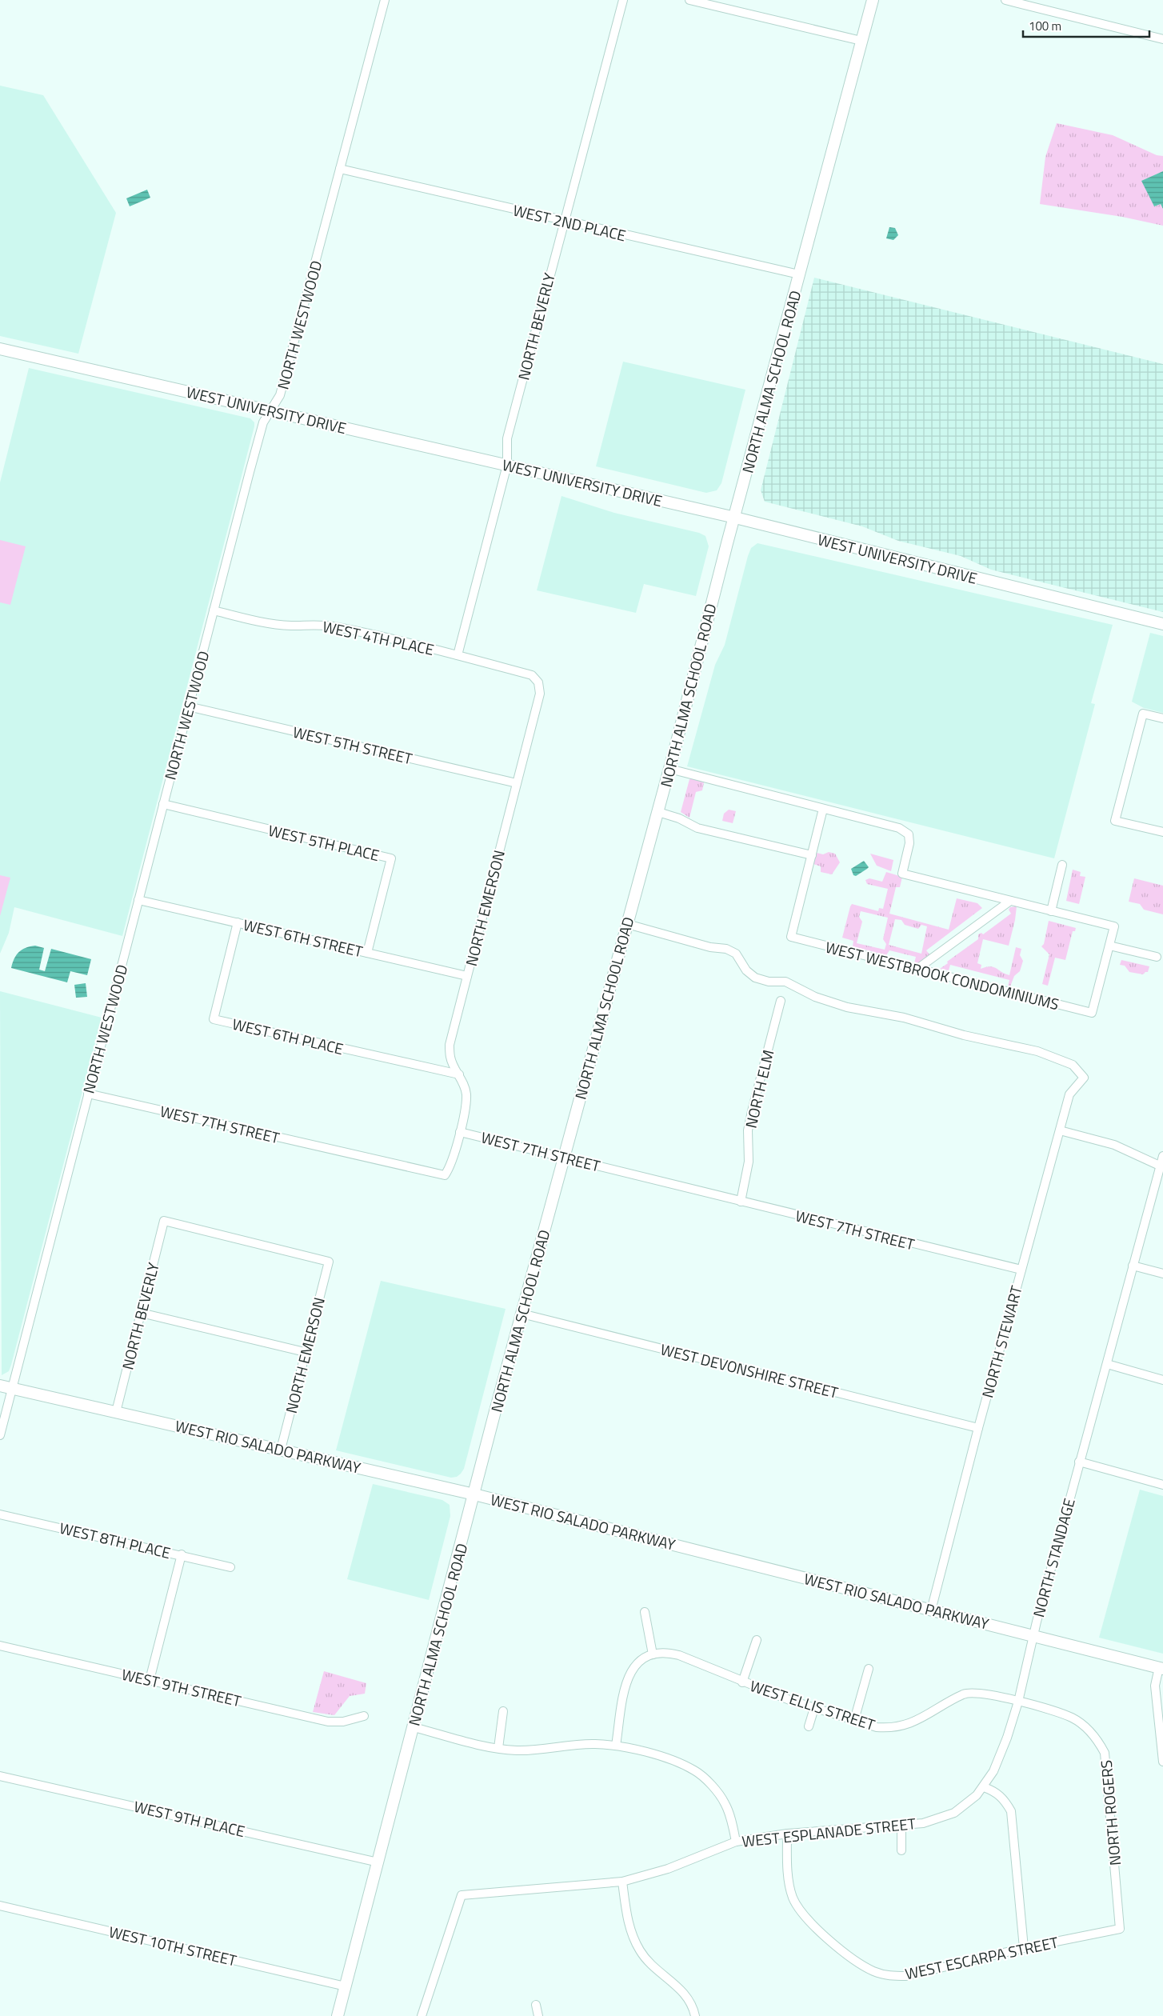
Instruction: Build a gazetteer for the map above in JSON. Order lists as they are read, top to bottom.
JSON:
{
  "streets": {
    "main road": ["NORTH ALMA SCHOOL ROAD", "WEST UNIVERSITY DRIVE", "WEST RIO SALADO PARKWAY"],
    "street": [
      "WEST 2ND PLACE",
      "NORTH WESTWOOD",
      "NORTH BEVERLY",
      "WEST 4TH PLACE",
      "WEST 5TH STREET",
      "WEST 5TH PLACE",
      "NORTH EMERSON",
      "WEST 6TH STREET",
      "WEST WESTBROOK CONDOMINIUMS",
      "WEST 6TH PLACE",
      "NORTH ELM",
      "WEST 7TH STREET",
      "NORTH STEWART",
      "WEST DEVONSHIRE STREET",
      "WEST 8TH PLACE",
      "NORTH STANDAGE",
      "WEST 9TH STREET",
      "WEST ELLIS STREET",
      "NORTH ROGERS",
      "WEST 9TH PLACE",
      "WEST ESPLANADE STREET",
      "WEST 10TH STREET",
      "WEST ESCARPA STREET"
    ]
  },
  "crossings": [
    ["WEST 2ND PLACE", "NORTH WESTWOOD"],
    ["WEST 2ND PLACE", "NORTH BEVERLY"],
    ["WEST 2ND PLACE", "NORTH ALMA SCHOOL ROAD"],
    ["NORTH WESTWOOD", "WEST UNIVERSITY DRIVE"],
    ["NORTH WESTWOOD", "WEST 4TH PLACE"],
    ["NORTH WESTWOOD", "WEST 5TH STREET"],
    ["NORTH WESTWOOD", "WEST 5TH PLACE"],
    ["NORTH WESTWOOD", "WEST 6TH STREET"],
    ["NORTH WESTWOOD", "WEST 7TH STREET"],
    ["NORTH WESTWOOD", "WEST RIO SALADO PARKWAY"],
    ["NORTH BEVERLY", "WEST UNIVERSITY DRIVE"],
    ["NORTH BEVERLY", "WEST 4TH PLACE"],
    ["NORTH BEVERLY", "NORTH EMERSON"],
    ["NORTH BEVERLY", "WEST RIO SALADO PARKWAY"],
    ["NORTH ALMA SCHOOL ROAD", "WEST UNIVERSITY DRIVE"],
    ["NORTH ALMA SCHOOL ROAD", "WEST 7TH STREET"],
    ["NORTH ALMA SCHOOL ROAD", "NORTH STEWART"],
    ["NORTH ALMA SCHOOL ROAD", "WEST DEVONSHIRE STREET"],
    ["NORTH ALMA SCHOOL ROAD", "WEST RIO SALADO PARKWAY"],
    ["NORTH ALMA SCHOOL ROAD", "WEST 9TH PLACE"],
    ["NORTH ALMA SCHOOL ROAD", "WEST 10TH STREET"],
    ["WEST 4TH PLACE", "NORTH EMERSON"],
    ["WEST 5TH STREET", "NORTH EMERSON"],
    ["WEST 5TH PLACE", "WEST 6TH STREET"],
    ["NORTH EMERSON", "WEST 6TH STREET"],
    ["NORTH EMERSON", "WEST 6TH PLACE"],
    ["NORTH EMERSON", "WEST 7TH STREET"],
    ["NORTH EMERSON", "WEST RIO SALADO PARKWAY"],
    ["WEST 6TH STREET", "WEST 6TH PLACE"],
    ["NORTH ELM", "WEST 7TH STREET"],
    ["WEST 7TH STREET", "NORTH STEWART"],
    ["NORTH STEWART", "WEST DEVONSHIRE STREET"],
    ["NORTH STEWART", "WEST RIO SALADO PARKWAY"],
    ["WEST RIO SALADO PARKWAY", "NORTH STANDAGE"],
    ["NORTH STANDAGE", "WEST ELLIS STREET"],
    ["NORTH STANDAGE", "NORTH ROGERS"],
    ["NORTH STANDAGE", "WEST ESPLANADE STREET"],
    ["WEST ELLIS STREET", "NORTH ROGERS"],
    ["NORTH ROGERS", "WEST ESCARPA STREET"],
    ["WEST ESPLANADE STREET", "WEST ESCARPA STREET"]
  ],
  "scale_bar": "100 m"
}
